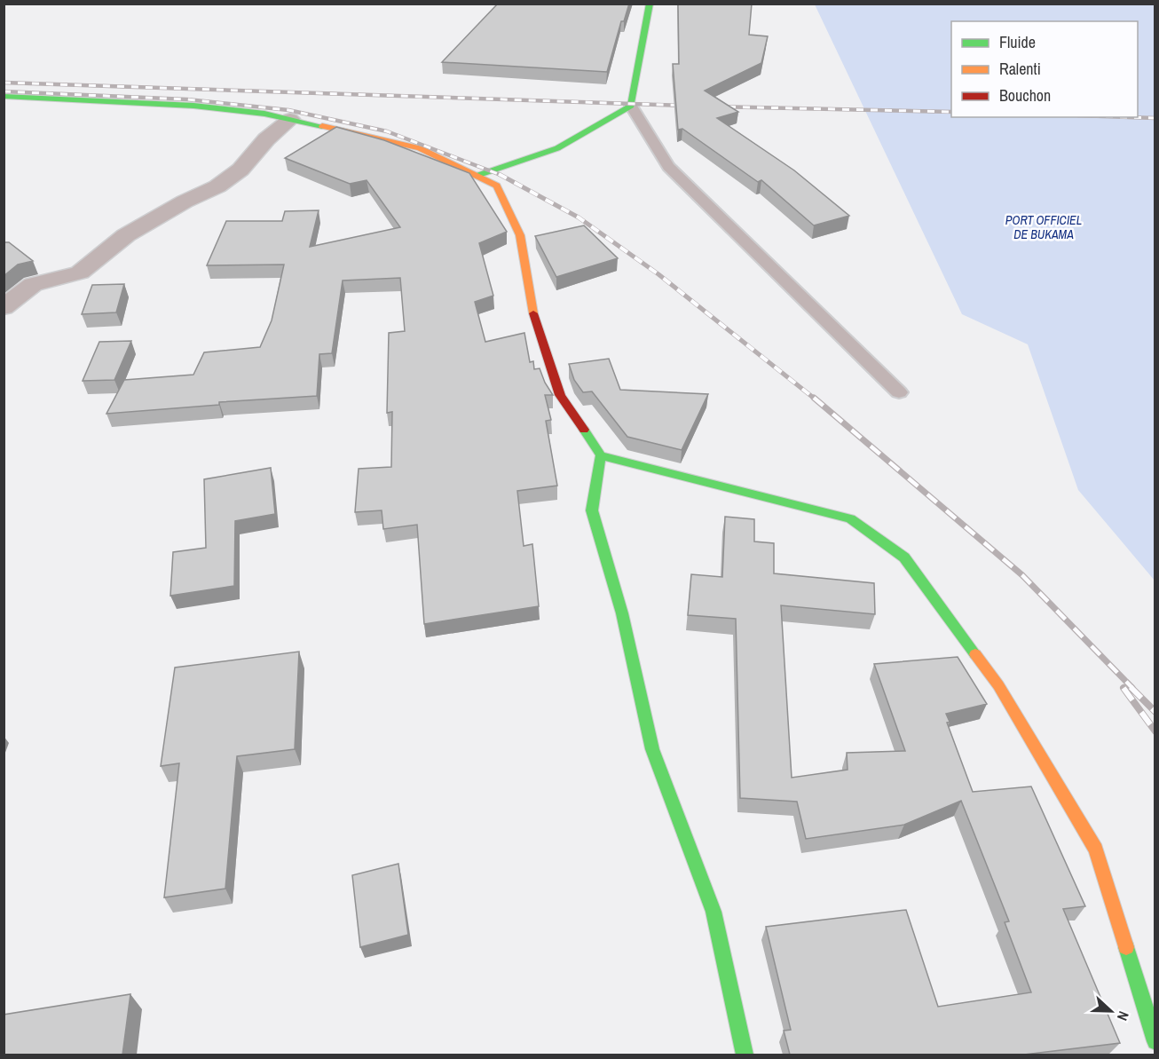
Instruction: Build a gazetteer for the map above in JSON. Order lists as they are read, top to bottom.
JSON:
{
  "water": ["PORT OFFICIEL DE BUKAMA"],
  "legend": ["Fluide", "Ralenti", "Bouchon"],
  "north": "right"
}
